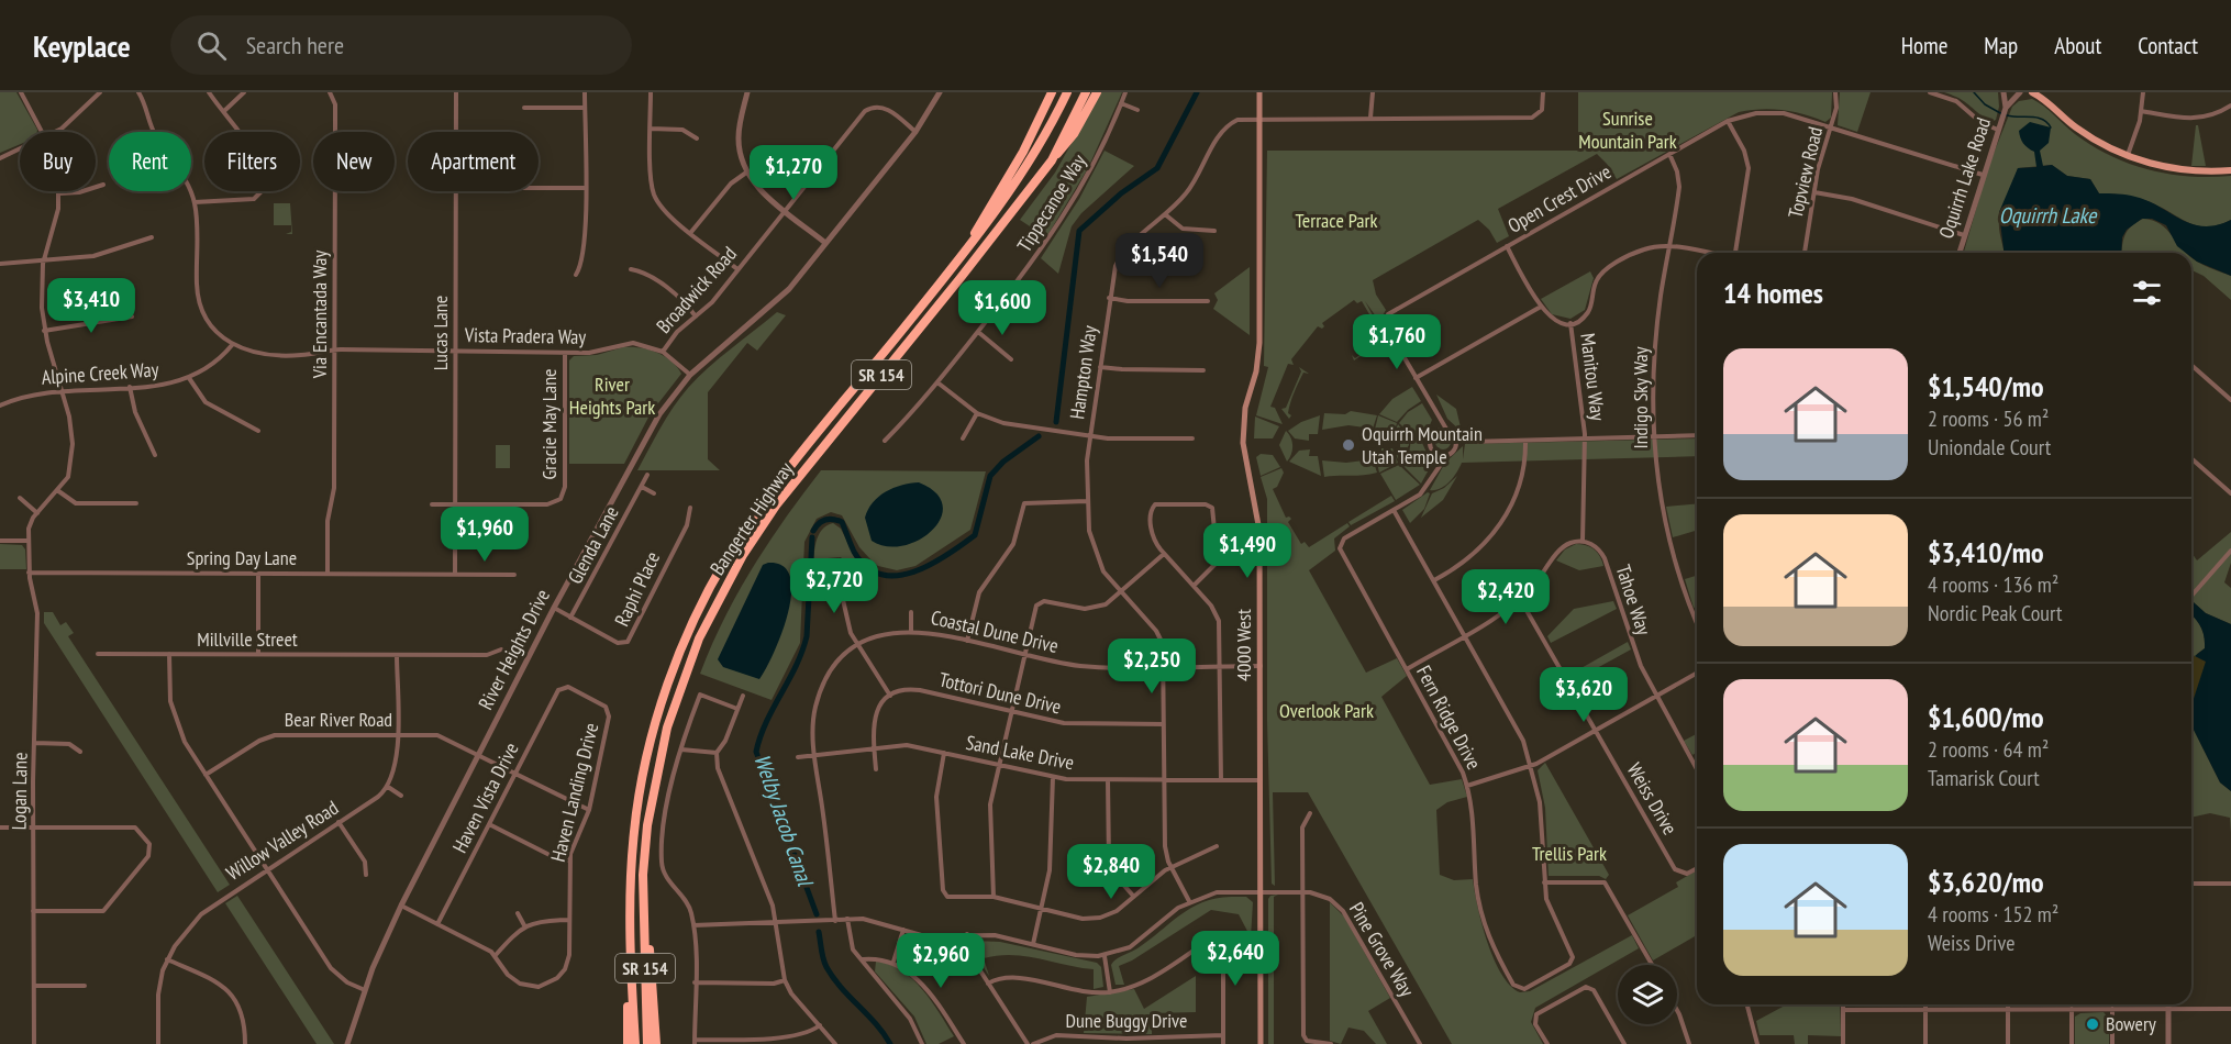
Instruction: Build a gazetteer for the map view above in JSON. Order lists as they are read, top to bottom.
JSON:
{
  "streets": {
    "highway": ["SR 154", "Bangerter Highway"],
    "main road": ["4000 West"],
    "street": [
      "Topview Road",
      "Oquirrh Lake Road",
      "Open Crest Drive",
      "Tippecanoe Way",
      "Broadwick Road",
      "Via Encantada Way",
      "Lucas Lane",
      "Vista Pradera Way",
      "Hampton Way",
      "Alpine Creek Way",
      "Manitou Way",
      "Indigo Sky Way",
      "Gracie May Lane",
      "Glenda Lane",
      "Spring Day Lane",
      "Raphi Place",
      "Tahoe Way",
      "Coastal Dune Drive",
      "Millville Street",
      "River Heights Drive",
      "Tottori Dune Drive",
      "Fern Ridge Drive",
      "Bear River Road",
      "Sand Lake Drive",
      "Logan Lane",
      "Haven Landing Drive",
      "Haven Vista Drive",
      "Weiss Drive",
      "Willow Valley Road",
      "Pine Grove Way",
      "Dune Buggy Drive"
    ]
  },
  "crossings": [
    ["Topview Road", "Open Crest Drive"],
    ["Oquirrh Lake Road", "Open Crest Drive"],
    ["Open Crest Drive", "Manitou Way"],
    ["Open Crest Drive", "Indigo Sky Way"],
    ["Broadwick Road", "Vista Pradera Way"],
    ["Broadwick Road", "River Heights Drive"],
    ["Via Encantada Way", "Vista Pradera Way"],
    ["Via Encantada Way", "Spring Day Lane"],
    ["Lucas Lane", "Vista Pradera Way"],
    ["Lucas Lane", "Gracie May Lane"],
    ["Lucas Lane", "Spring Day Lane"],
    ["Vista Pradera Way", "Alpine Creek Way"],
    ["Vista Pradera Way", "Gracie May Lane"],
    ["Vista Pradera Way", "River Heights Drive"],
    ["Hampton Way", "Coastal Dune Drive"],
    ["Hampton Way", "4000 West"],
    ["Hampton Way", "Tottori Dune Drive"],
    ["Hampton Way", "Sand Lake Drive"],
    ["Hampton Way", "Pine Grove Way"],
    ["Manitou Way", "Tahoe Way"],
    ["Glenda Lane", "Raphi Place"],
    ["Spring Day Lane", "Logan Lane"],
    ["Raphi Place", "River Heights Drive"],
    ["Coastal Dune Drive", "4000 West"],
    ["Coastal Dune Drive", "Sand Lake Drive"],
    ["4000 West", "Sand Lake Drive"],
    ["4000 West", "Pine Grove Way"],
    ["River Heights Drive", "Bear River Road"],
    ["Bear River Road", "Haven Landing Drive"],
    ["Bear River Road", "Haven Vista Drive"],
    ["Haven Landing Drive", "Haven Vista Drive"]
  ],
  "water": ["Oquirrh Lake", "Welby Jacob Canal"],
  "parks": [
    "Sunrise Mountain Park",
    "Terrace Park",
    "River Heights Park",
    "Overlook Park",
    "Trellis Park"
  ],
  "places": ["Oquirrh Mountain Utah Temple", "Bowery"],
  "page": {
    "header": "Keyplace",
    "search": "Search here",
    "nav": [
      "Home",
      "Map",
      "About",
      "Contact"
    ],
    "chip": [
      "Buy",
      "Rent",
      "Filters",
      "New",
      "Apartment"
    ],
    "price": [
      "$1,270",
      "$1,540",
      "$3,410",
      "$1,600",
      "$1,760",
      "$1,960",
      "$1,490",
      "$2,720",
      "$2,420",
      "$2,250",
      "$3,620",
      "$2,840",
      "$2,640",
      "$2,960"
    ],
    "heading": "14 homes",
    "list": [
      {
        "name": "$1,540/mo",
        "note": "2 rooms · 56 m² · Uniondale Court"
      },
      {
        "name": "$3,410/mo",
        "note": "4 rooms · 136 m² · Nordic Peak Court"
      },
      {
        "name": "$1,600/mo",
        "note": "2 rooms · 64 m² · Tamarisk Court"
      },
      {
        "name": "$3,620/mo",
        "note": "4 rooms · 152 m² · Weiss Drive"
      }
    ]
  }
}
